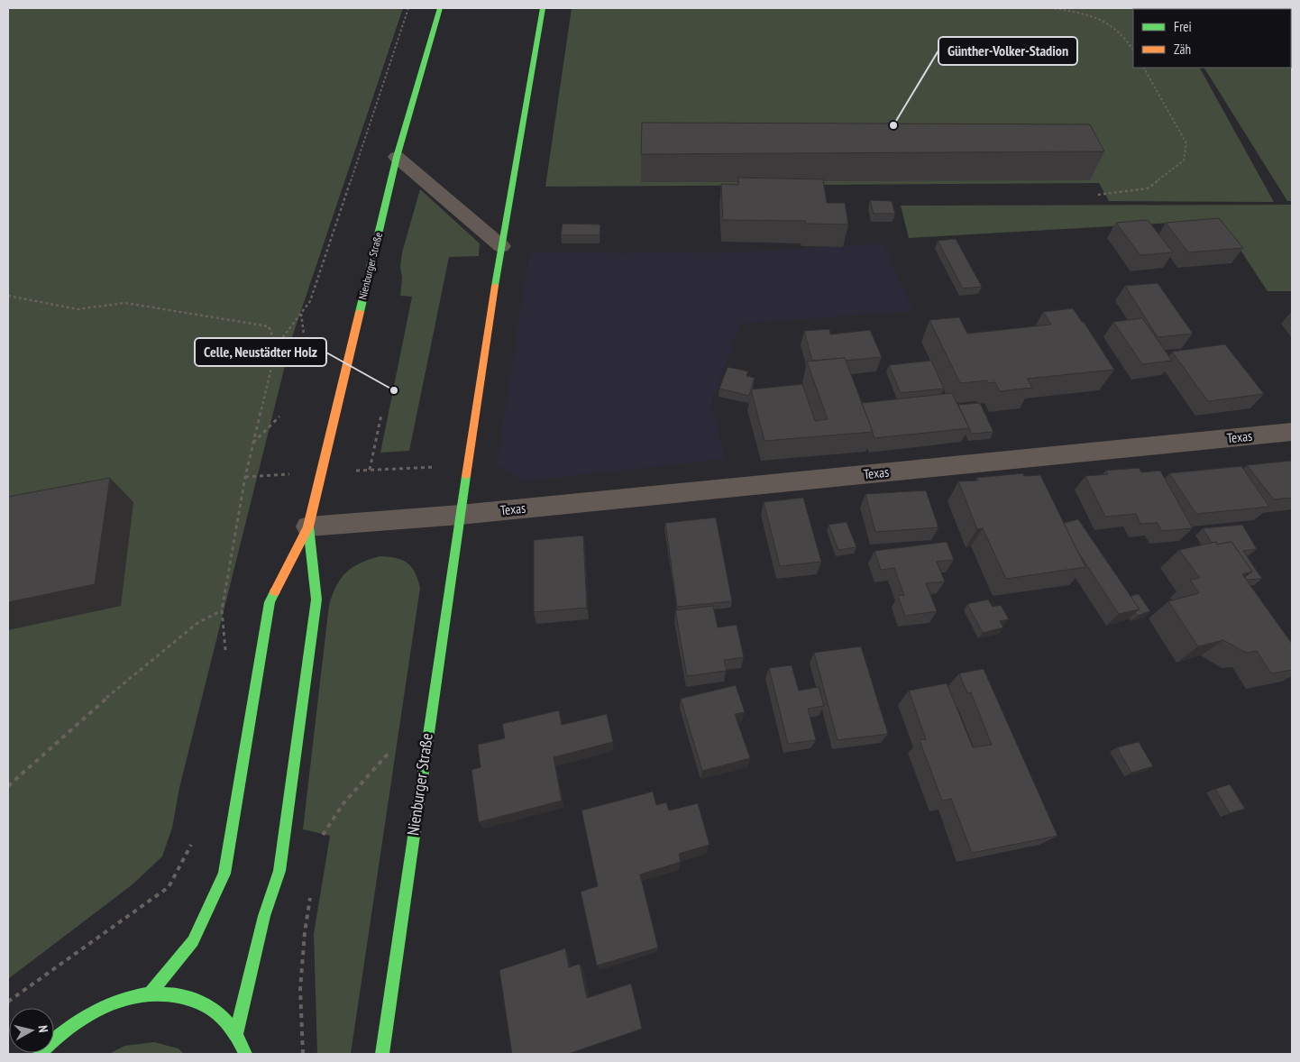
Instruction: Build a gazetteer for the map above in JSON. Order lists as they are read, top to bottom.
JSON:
{
  "streets": {
    "main road": ["Nienburger Straße"],
    "street": ["Texas"]
  },
  "crossings": [
    ["Nienburger Straße", "Texas"]
  ],
  "places": ["Günther-Volker-Stadion", "Celle, Neustädter Holz"],
  "legend": ["Frei", "Zäh"],
  "north": "right"
}
